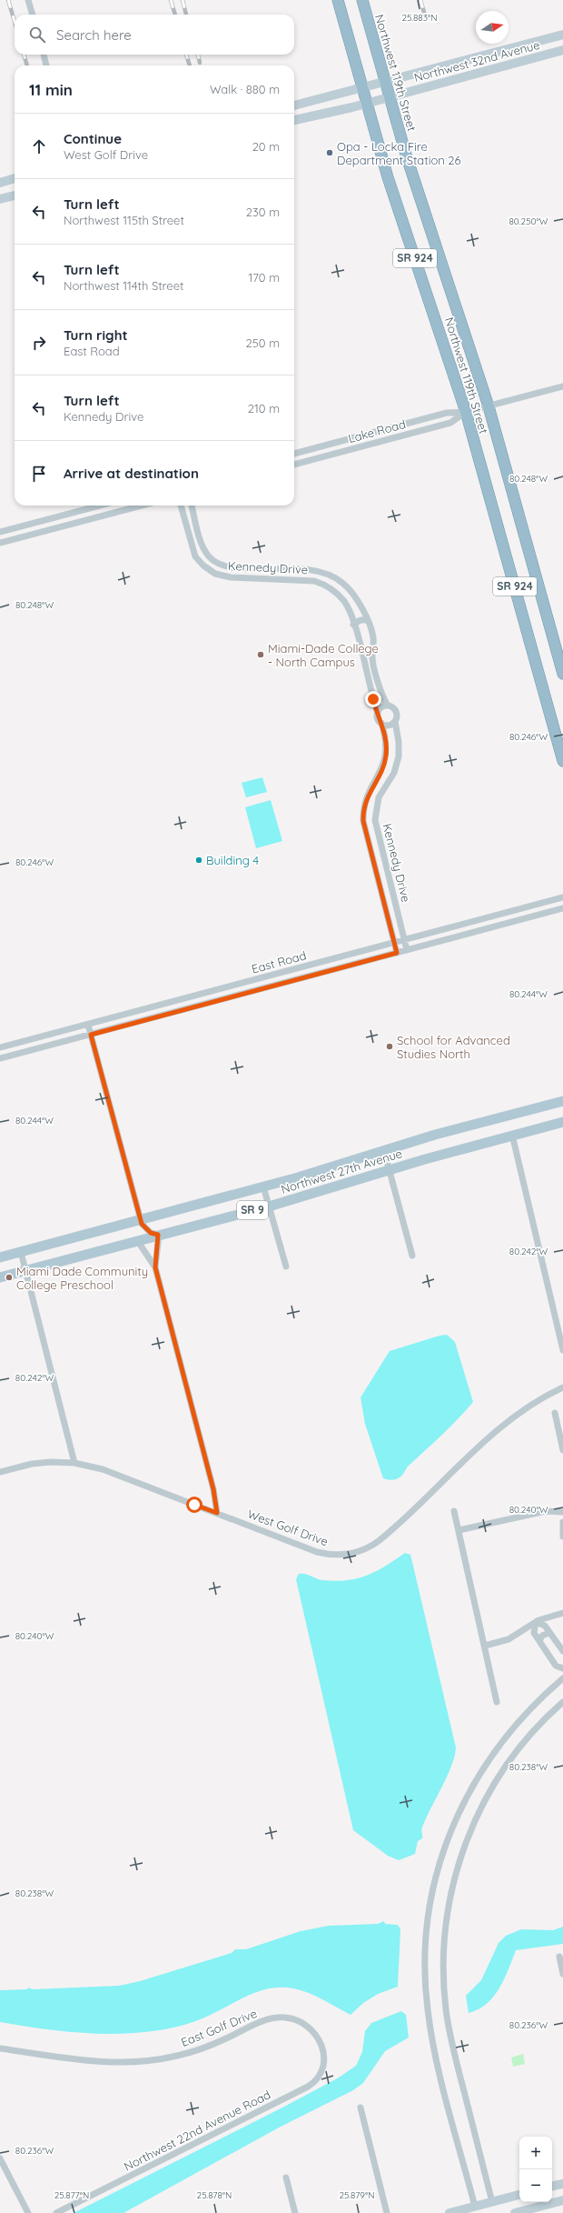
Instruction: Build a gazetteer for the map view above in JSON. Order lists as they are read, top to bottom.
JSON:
{
  "streets": {
    "highway": ["Northwest 119th Street", "SR 924"],
    "main road": ["Northwest 32nd Avenue", "Northwest 27th Avenue", "SR 9"],
    "street": [
      "Lake Road",
      "Kennedy Drive",
      "East Road",
      "West Golf Drive",
      "East Golf Drive",
      "Northwest 22nd Avenue Road"
    ]
  },
  "crossings": [
    ["Northwest 32nd Avenue", "Northwest 119th Street"],
    ["Northwest 119th Street", "Lake Road"],
    ["Kennedy Drive", "East Road"],
    ["East Golf Drive", "Northwest 22nd Avenue Road"]
  ],
  "places": [
    "Opa - Locka Fire Department Station 26",
    "Miami-Dade College - North Campus",
    "Building 4",
    "School for Advanced Studies North",
    "Miami Dade Community College Preschool"
  ],
  "north": "right",
  "page": {
    "search": "Search here",
    "heading": ["11 min", "Walk · 880 m"],
    "list": [
      ["Continue", "West Golf Drive", "20 m"],
      ["Turn left", "Northwest 115th Street", "230 m"],
      ["Turn left", "Northwest 114th Street", "170 m"],
      ["Turn right", "East Road", "250 m"],
      ["Turn left", "Kennedy Drive", "210 m"],
      "Arrive at destination"
    ],
    "map_buttons": ["+", "−"]
  },
  "coordinates": [
    "25.883°N",
    "80.250°W",
    "80.248°W",
    "80.246°W",
    "80.244°W",
    "80.242°W",
    "80.240°W",
    "80.238°W",
    "80.236°W",
    "25.877°N",
    "25.878°N",
    "25.879°N"
  ]
}
